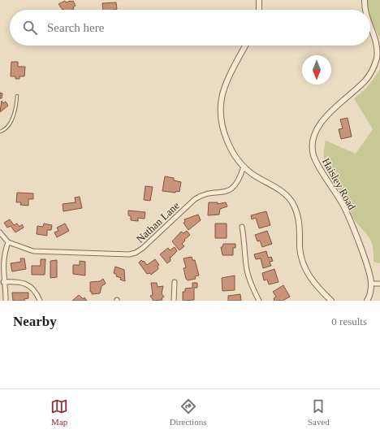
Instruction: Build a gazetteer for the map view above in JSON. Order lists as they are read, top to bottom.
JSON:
{
  "streets": {
    "street": ["Haisley Road", "Nathan Lane"]
  },
  "north": "bottom",
  "page": {
    "search": "Search here",
    "heading": ["Nearby", "0 results"],
    "nav": ["Map", "Directions", "Saved"]
  }
}
